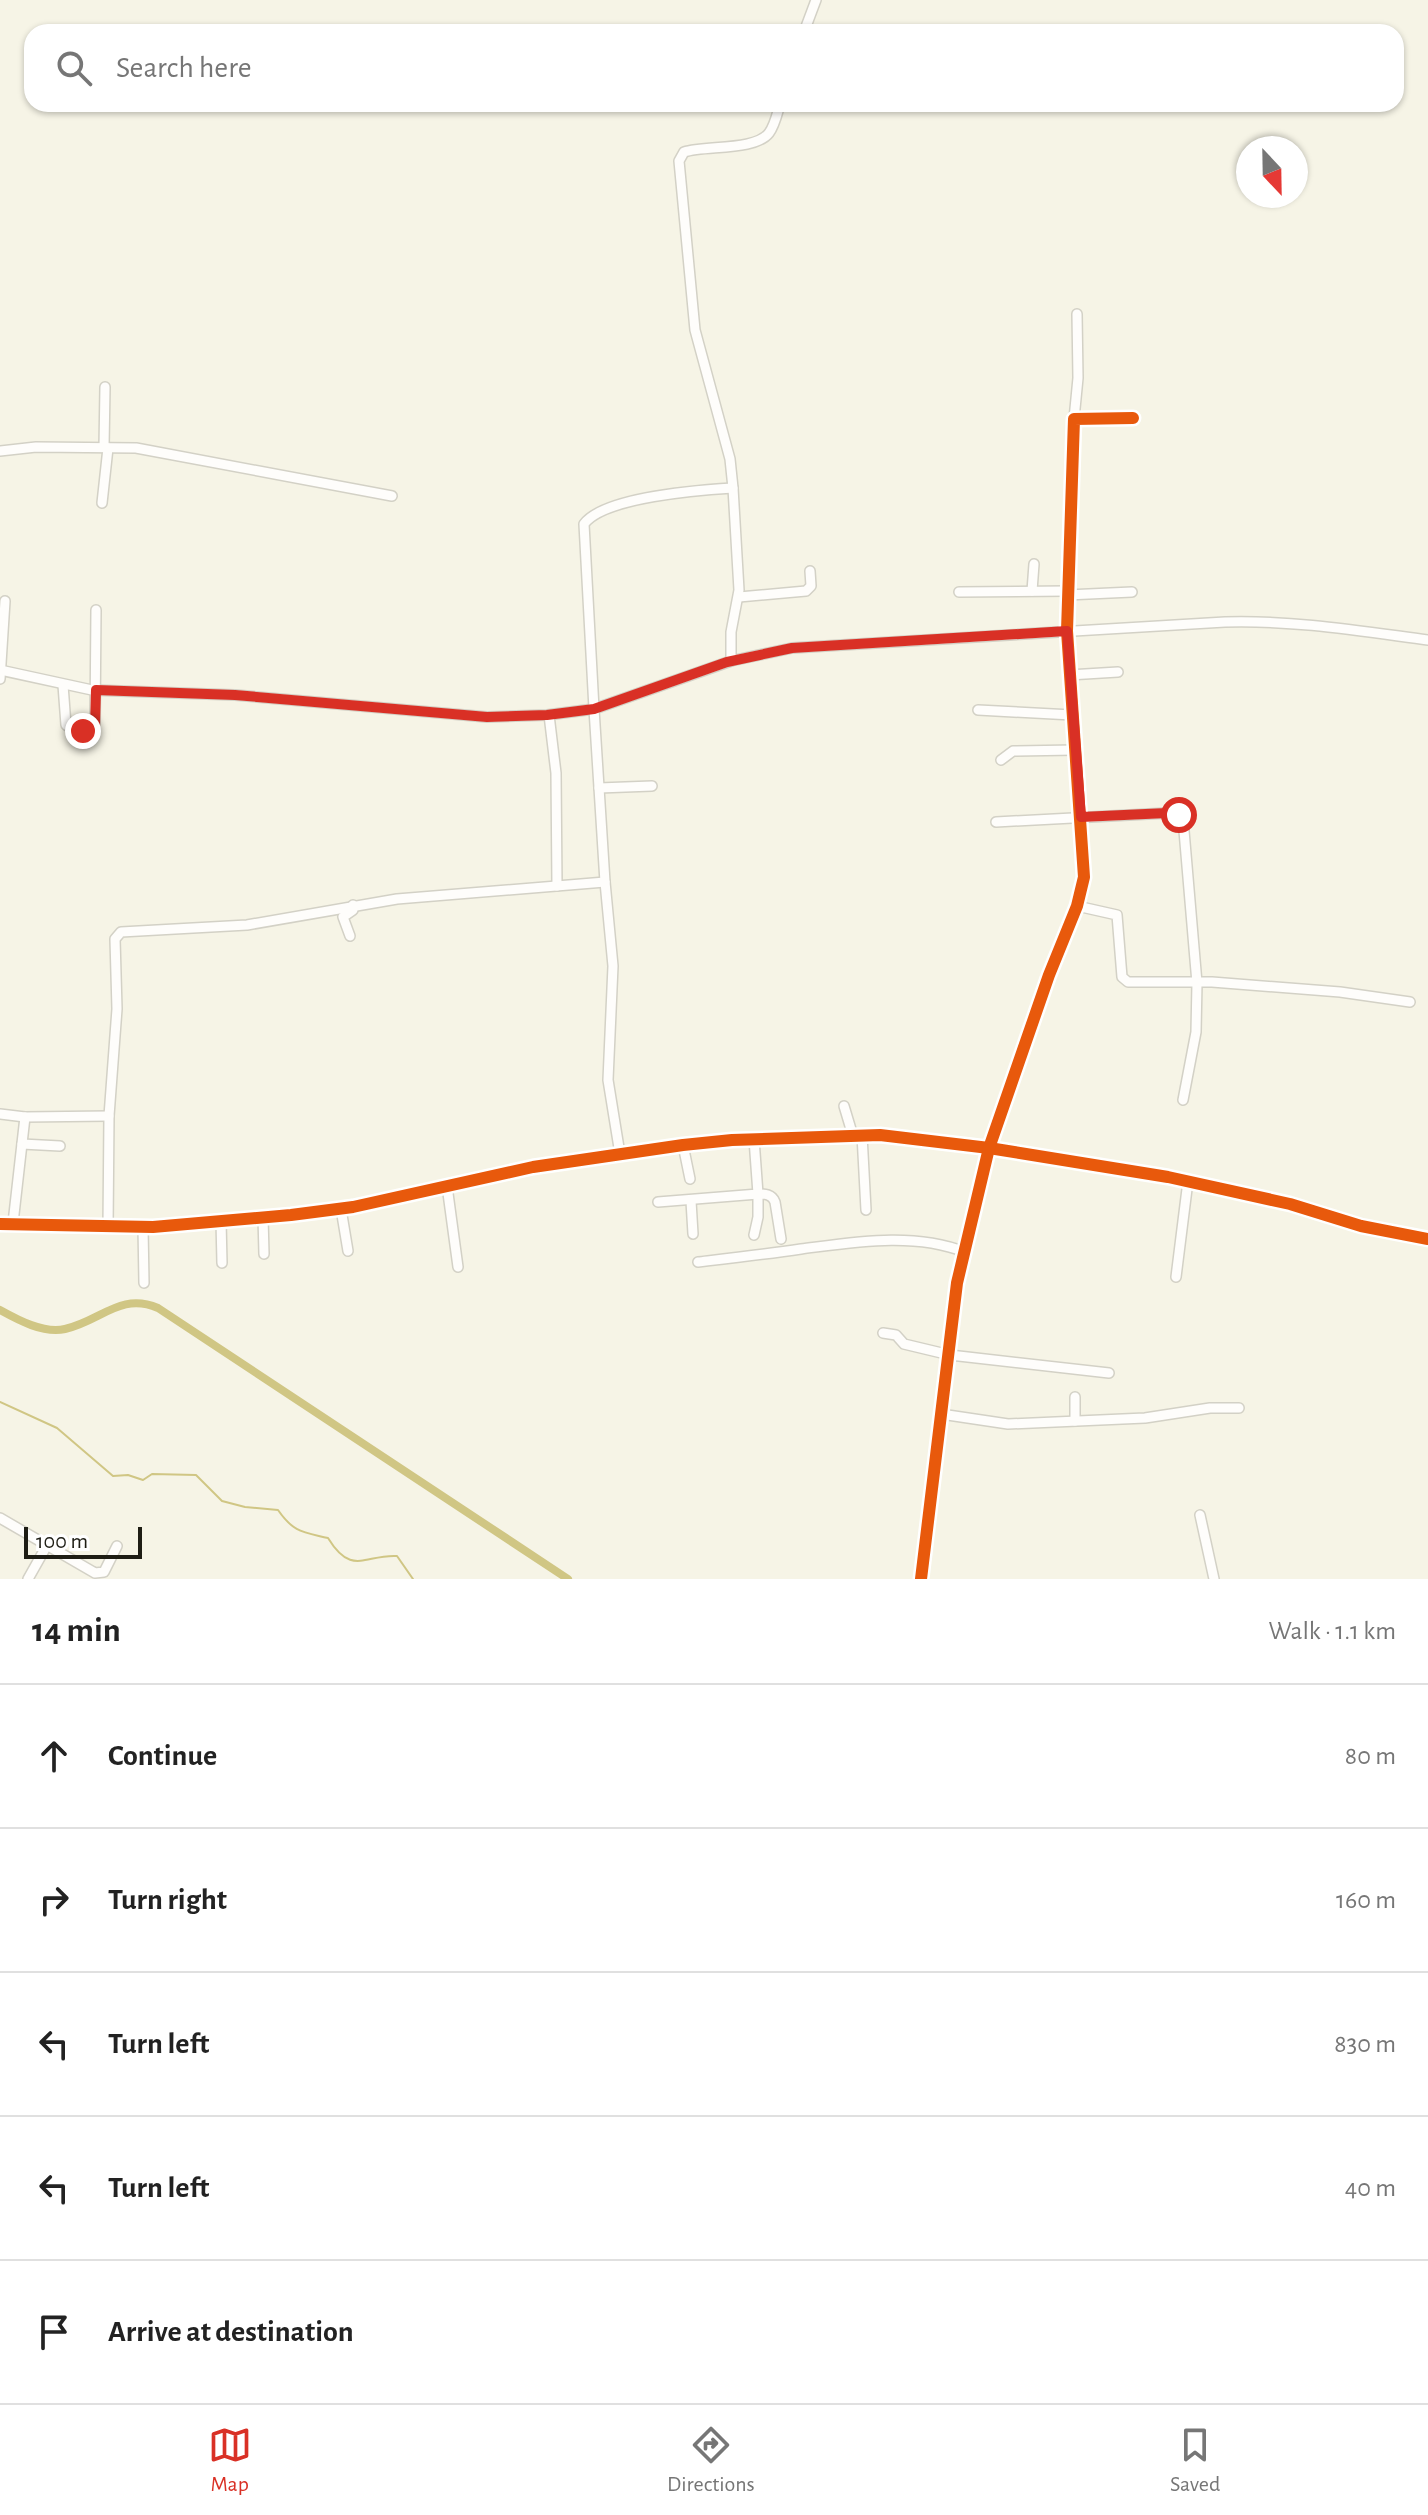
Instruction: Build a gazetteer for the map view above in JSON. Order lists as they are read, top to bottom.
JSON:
{
  "scale_bar": "100 m",
  "north": "bottom",
  "page": {
    "search": "Search here",
    "scale": "100 m",
    "heading": ["14 min", "Walk · 1.1 km"],
    "list": [
      ["Continue", "80 m"],
      ["Turn right", "160 m"],
      ["Turn left", "830 m"],
      ["Turn left", "40 m"],
      "Arrive at destination"
    ],
    "nav": ["Map", "Directions", "Saved"]
  }
}
